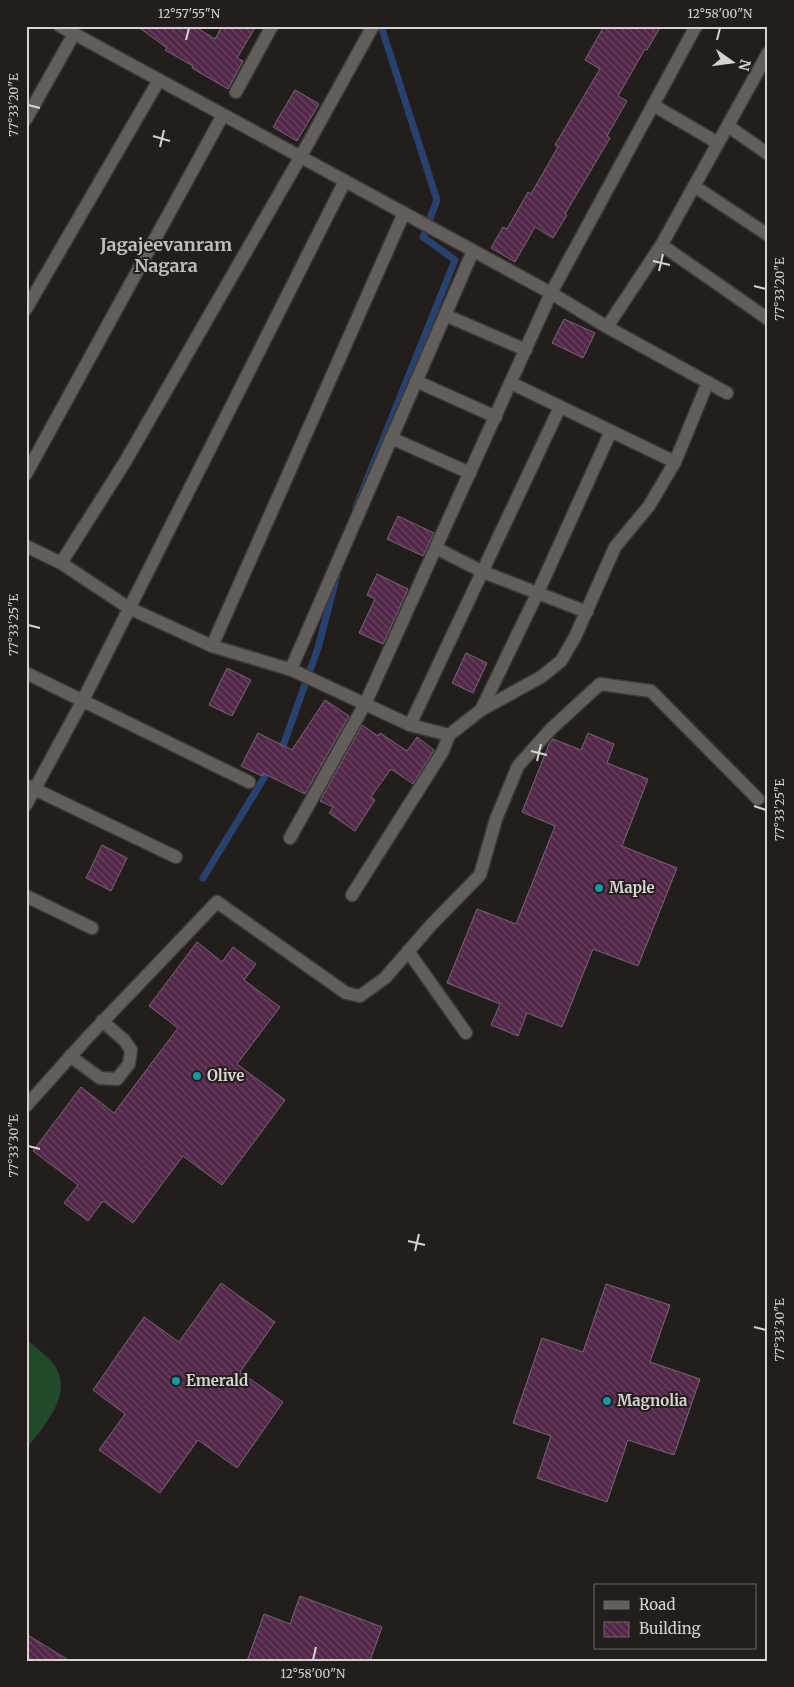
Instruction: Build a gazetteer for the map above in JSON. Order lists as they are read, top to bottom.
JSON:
{
  "districts": ["Jagajeevanram Nagara"],
  "places": [
    "Maple",
    "Olive",
    "Emerald",
    "Magnolia"
  ],
  "legend": ["Road", "Building"],
  "north": "right",
  "coordinates": [
    "12°57'55\"N",
    "12°58'00\"N",
    "77°33'20\"E",
    "77°33'25\"E",
    "77°33'30\"E"
  ]
}
